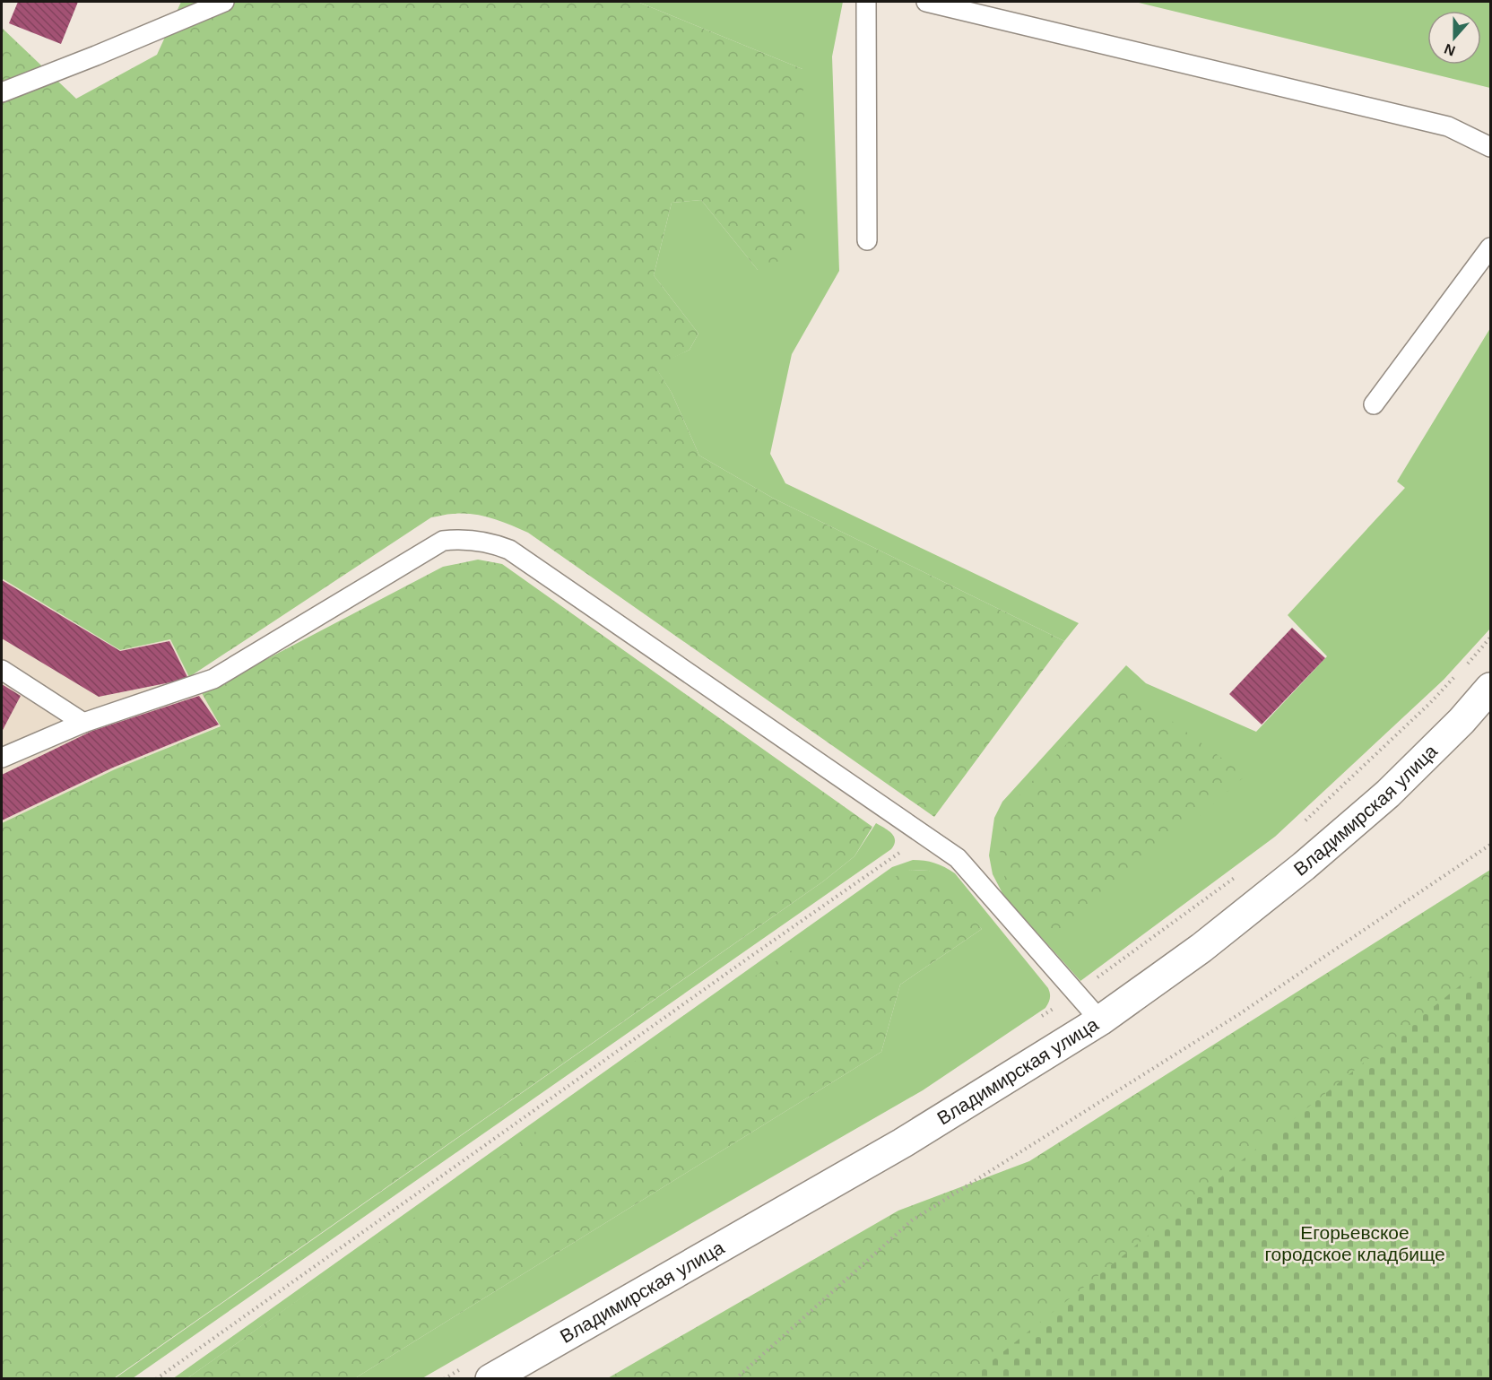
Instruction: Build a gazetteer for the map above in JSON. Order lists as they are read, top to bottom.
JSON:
{
  "streets": {
    "street": ["Владимирская улица"]
  },
  "parks": ["Егорьевское городское кладбище"],
  "north": "bottom"
}
